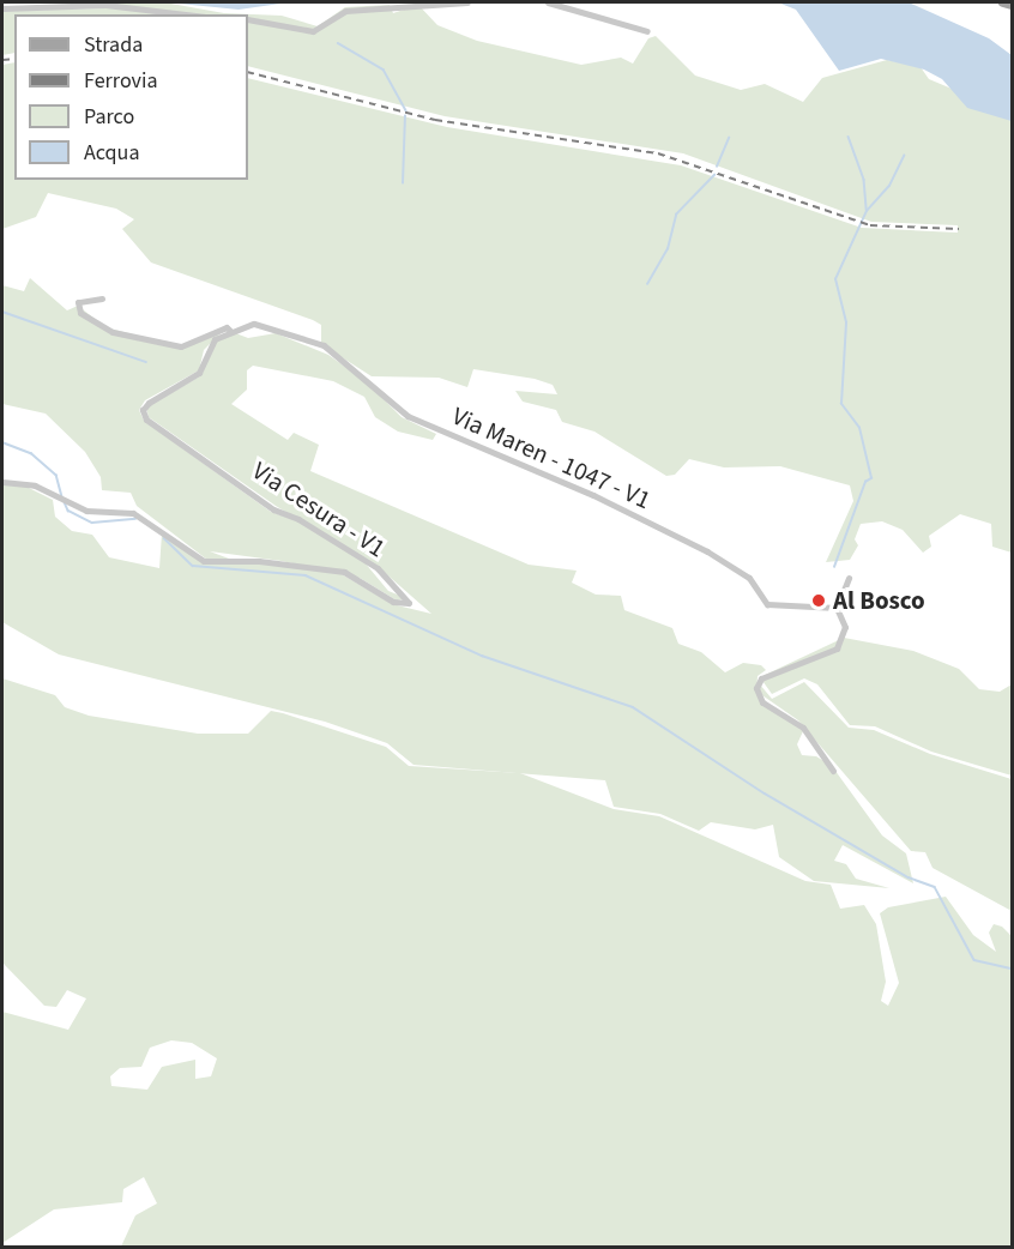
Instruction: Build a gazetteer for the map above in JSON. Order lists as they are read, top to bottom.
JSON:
{
  "streets": {
    "street": ["Via Maren - 1047 - V1", "Via Cesura - V1"]
  },
  "crossings": [
    ["Via Maren - 1047 - V1", "Via Cesura - V1"]
  ],
  "places": ["Al Bosco"],
  "legend": [
    "Strada",
    "Ferrovia",
    "Parco",
    "Acqua"
  ]
}
